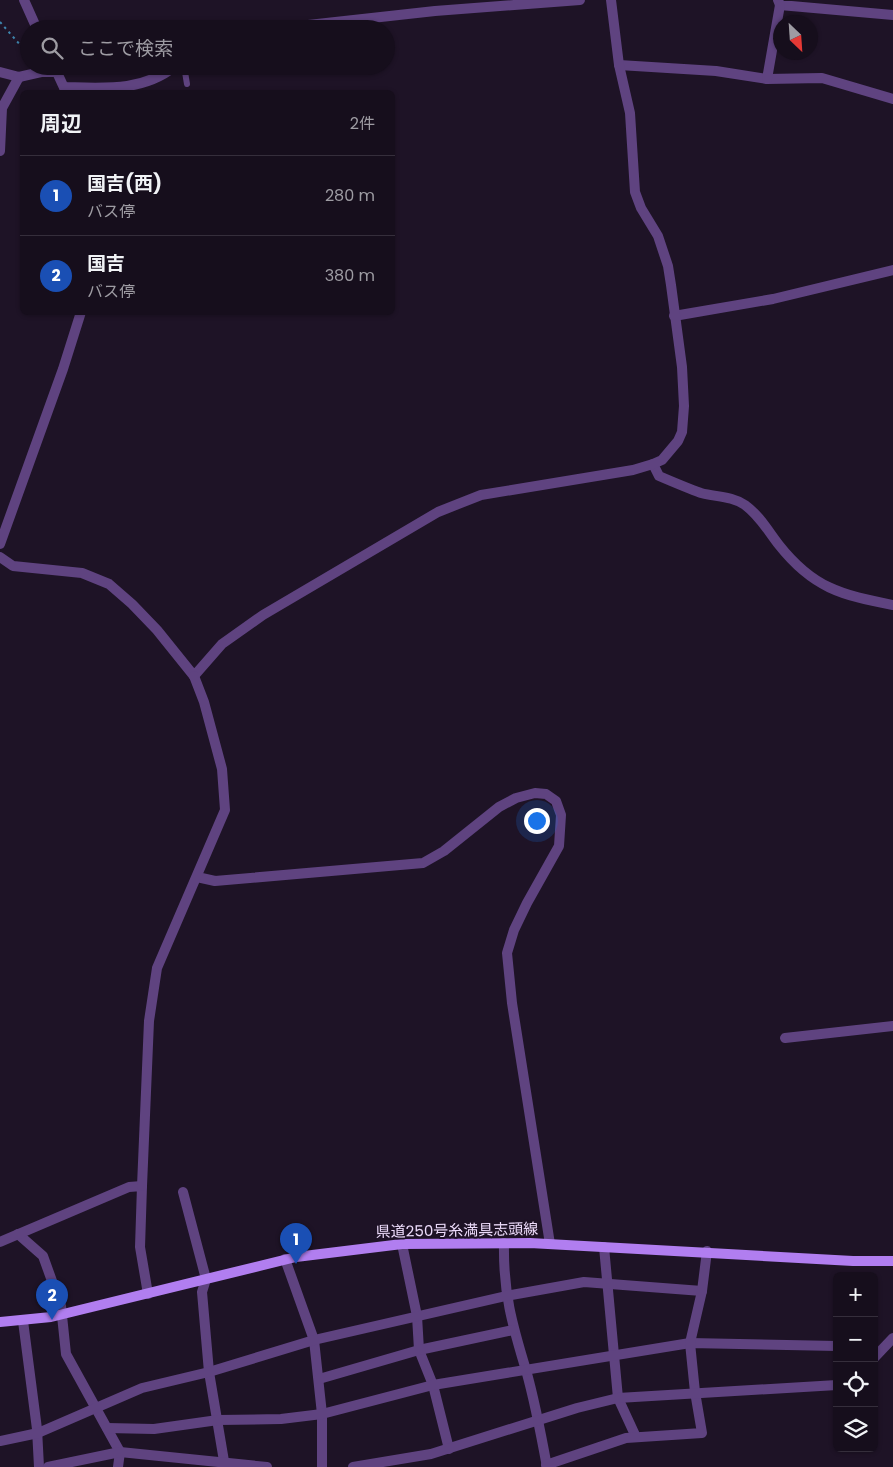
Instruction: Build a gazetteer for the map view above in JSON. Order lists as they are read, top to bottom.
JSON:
{
  "streets": {
    "main road": ["県道250号糸満具志頭線"]
  },
  "north": "bottom right",
  "page": {
    "search": "ここで検索",
    "heading": ["周辺", "2件"],
    "list": [
      {
        "mark": "1",
        "name": "国吉(西)",
        "note": "バス停",
        "value": "280 m"
      },
      {
        "mark": "2",
        "name": "国吉",
        "note": "バス停",
        "value": "380 m"
      }
    ],
    "pins": ["1", "2"],
    "map_buttons": ["+", "−"]
  }
}
